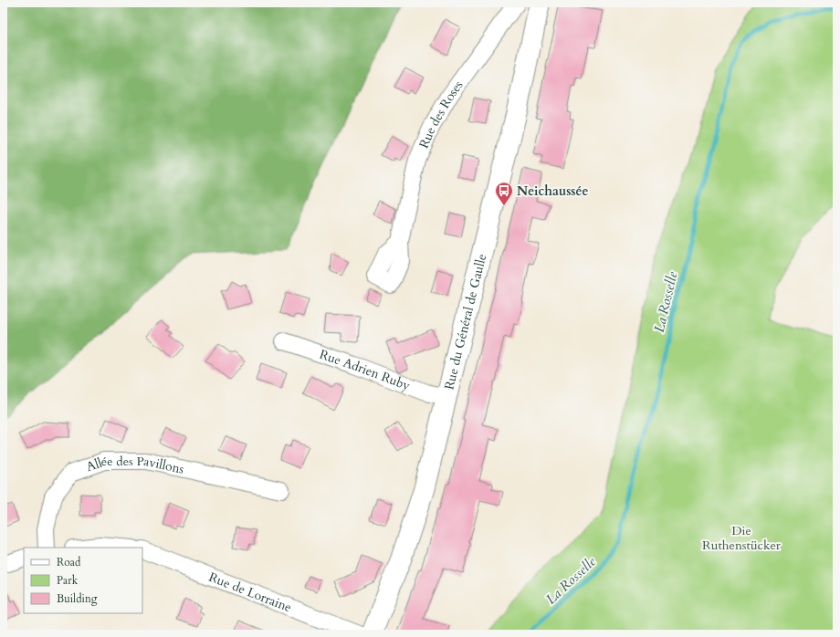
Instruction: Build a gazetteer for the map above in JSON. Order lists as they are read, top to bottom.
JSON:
{
  "streets": {
    "main road": ["Rue du Général de Gaulle"],
    "street": [
      "Rue des Roses",
      "Rue Adrien Ruby",
      "Allée des Pavillons",
      "Rue de Lorraine"
    ]
  },
  "crossings": [
    ["Rue du Général de Gaulle", "Rue Adrien Ruby"]
  ],
  "water": ["La Rosselle"],
  "parks": ["Die Ruthenstücker"],
  "places": {
    "bus stop": ["Neichaussée"]
  },
  "legend": ["Road", "Park", "Building"]
}
